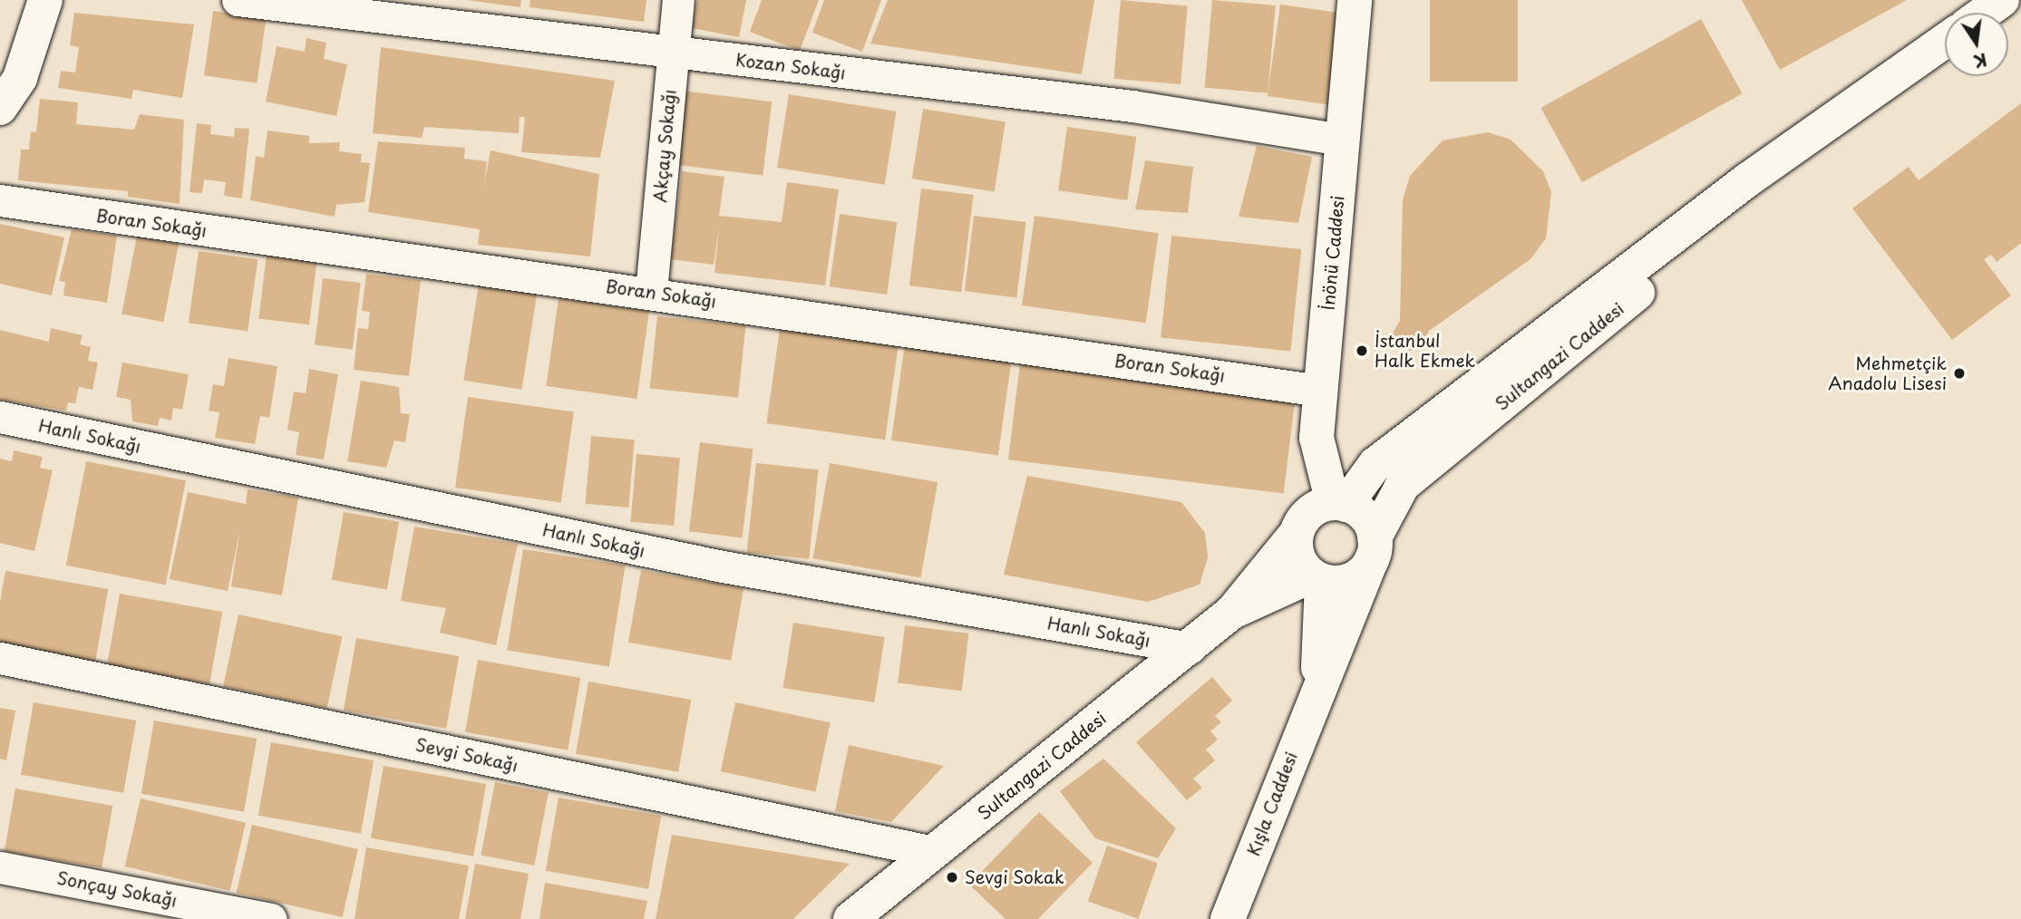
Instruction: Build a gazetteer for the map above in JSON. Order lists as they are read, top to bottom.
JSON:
{
  "streets": {
    "main road": ["İnönü Caddesi", "Sultangazi Caddesi", "Kışla Caddesi"],
    "street": [
      "Kozan Sokağı",
      "Akçay Sokağı",
      "Boran Sokağı",
      "Hanlı Sokağı",
      "Sevgi Sokağı",
      "Sonçay Sokağı"
    ]
  },
  "crossings": [
    ["Kozan Sokağı", "Akçay Sokağı"],
    ["Kozan Sokağı", "İnönü Caddesi"],
    ["Akçay Sokağı", "Boran Sokağı"],
    ["Boran Sokağı", "İnönü Caddesi"],
    ["İnönü Caddesi", "Sultangazi Caddesi"],
    ["İnönü Caddesi", "Kışla Caddesi"],
    ["Sultangazi Caddesi", "Hanlı Sokağı"],
    ["Sultangazi Caddesi", "Sevgi Sokağı"],
    ["Sultangazi Caddesi", "Kışla Caddesi"]
  ],
  "places": ["İstanbul Halk Ekmek", "Mehmetçik Anadolu Lisesi", "Sevgi Sokak"],
  "north": "bottom"
}
